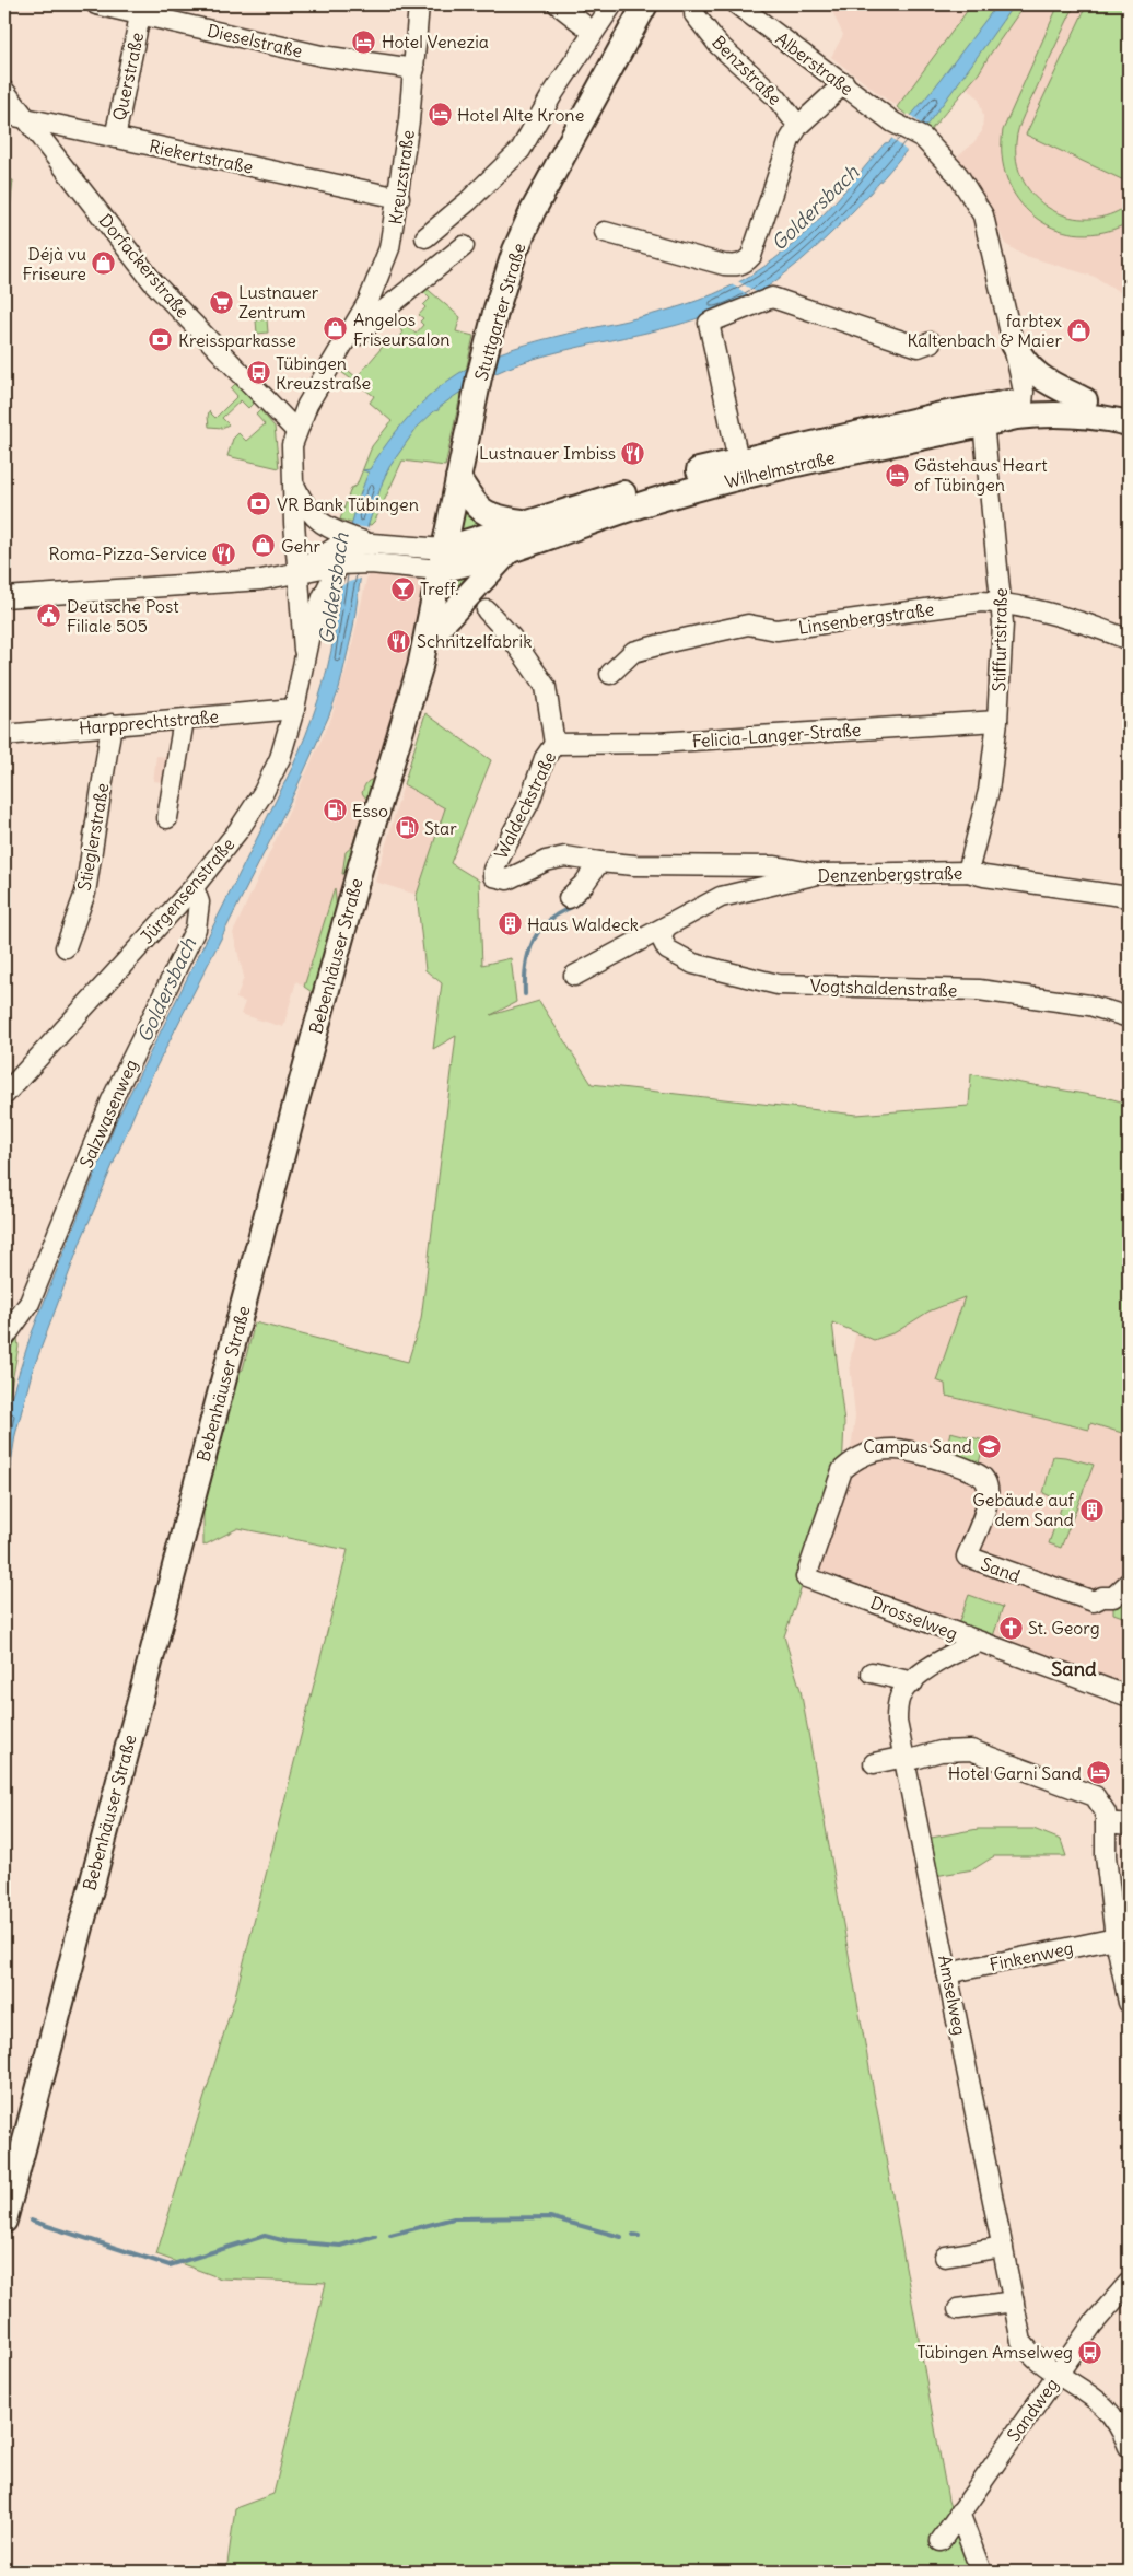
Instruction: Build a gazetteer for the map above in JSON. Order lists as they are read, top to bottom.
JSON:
{
  "streets": {
    "main road": ["Stuttgarter Straße", "Wilhelmstraße", "Bebenhäuser Straße"],
    "street": [
      "Dieselstraße",
      "Alberstraße",
      "Benzstraße",
      "Querstraße",
      "Riekertstraße",
      "Kreuzstraße",
      "Dorfackerstraße",
      "Linsenbergstraße",
      "Stiffurtstraße",
      "Harpprechtstraße",
      "Felicia-Langer-Straße",
      "Waldeckstraße",
      "Stieglerstraße",
      "Denzenbergstraße",
      "Jürgensenstraße",
      "Vogtshaldenstraße",
      "Salzwasenweg",
      "Sand",
      "Drosselweg",
      "Finkenweg",
      "Amselweg",
      "Sandweg"
    ]
  },
  "crossings": [
    ["Dieselstraße", "Querstraße"],
    ["Dieselstraße", "Kreuzstraße"],
    ["Alberstraße", "Wilhelmstraße"],
    ["Querstraße", "Riekertstraße"],
    ["Riekertstraße", "Kreuzstraße"],
    ["Riekertstraße", "Dorfackerstraße"],
    ["Kreuzstraße", "Dorfackerstraße"],
    ["Kreuzstraße", "Jürgensenstraße"],
    ["Stuttgarter Straße", "Wilhelmstraße"],
    ["Stuttgarter Straße", "Bebenhäuser Straße"],
    ["Wilhelmstraße", "Stiffurtstraße"],
    ["Wilhelmstraße", "Bebenhäuser Straße"],
    ["Linsenbergstraße", "Stiffurtstraße"],
    ["Stiffurtstraße", "Felicia-Langer-Straße"],
    ["Stiffurtstraße", "Denzenbergstraße"],
    ["Harpprechtstraße", "Stieglerstraße"],
    ["Harpprechtstraße", "Jürgensenstraße"],
    ["Felicia-Langer-Straße", "Waldeckstraße"],
    ["Waldeckstraße", "Denzenbergstraße"],
    ["Denzenbergstraße", "Vogtshaldenstraße"],
    ["Jürgensenstraße", "Salzwasenweg"],
    ["Sand", "Drosselweg"],
    ["Drosselweg", "Amselweg"],
    ["Finkenweg", "Amselweg"],
    ["Amselweg", "Sandweg"]
  ],
  "districts": ["Sand"],
  "water": ["Goldersbach"],
  "places": {
    "hotel": [
      "Hotel Venezia",
      "Hotel Alte Krone",
      "Gästehaus Heart of Tübingen",
      "Hotel Garni Sand"
    ],
    "shop": [
      "Déjà vu Friseure",
      "Angelos Friseursalon",
      "farbtex Kaltenbach & Maier",
      "Gehr"
    ],
    "supermarket": ["Lustnauer Zentrum"],
    "bank": ["Kreissparkasse", "VR Bank Tübingen"],
    "bus stop": ["Tübingen Kreuzstraße", "Tübingen Amselweg"],
    "restaurant": ["Lustnauer Imbiss", "Roma-Pizza-Service", "Schnitzelfabrik"],
    "bar": ["Treff."],
    "public building": ["Deutsche Post Filiale 505"],
    "fuel station": ["Esso", "Star"],
    "building": ["Haus Waldeck", "Gebäude auf dem Sand"],
    "school or university": ["Campus Sand"],
    "church": ["St. Georg"]
  }
}
